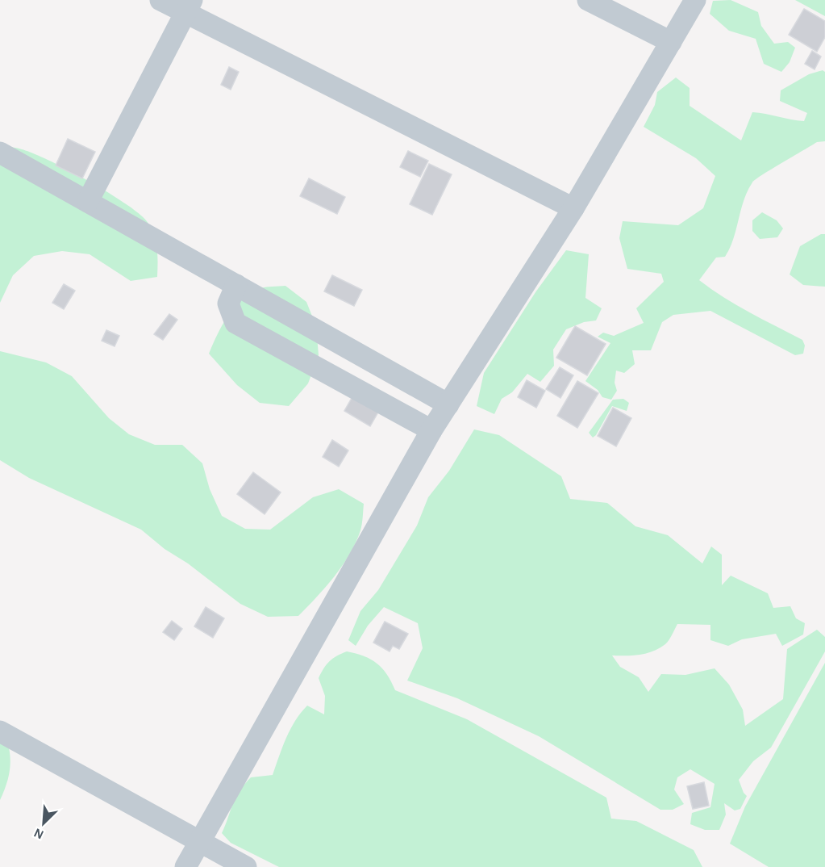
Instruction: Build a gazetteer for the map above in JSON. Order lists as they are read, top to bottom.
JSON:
{
  "north": "bottom left"
}
